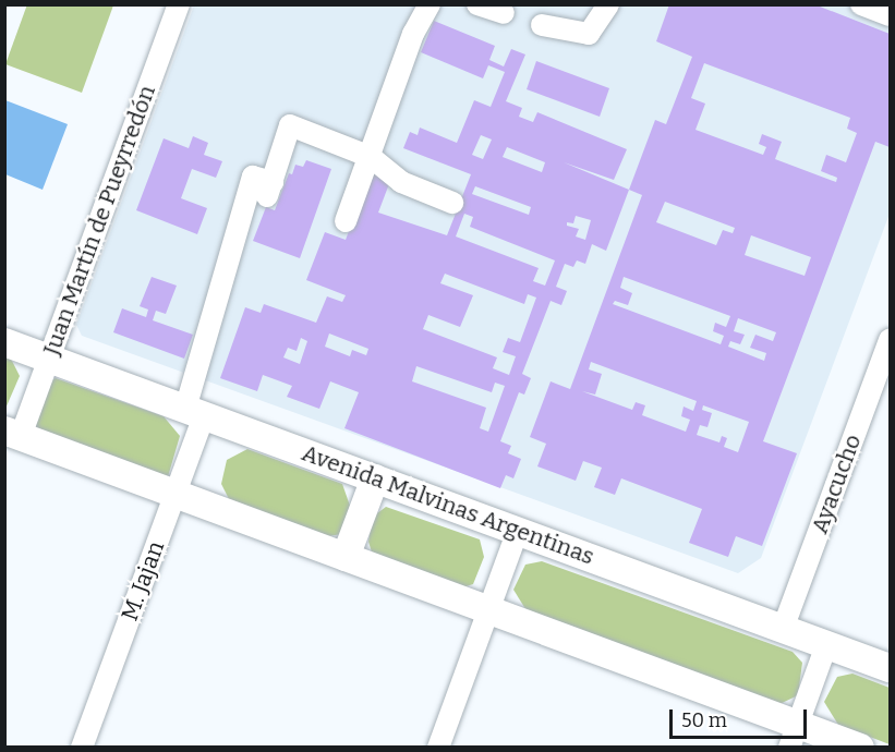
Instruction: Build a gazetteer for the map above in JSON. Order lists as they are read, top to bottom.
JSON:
{
  "streets": {
    "main road": ["Avenida Malvinas Argentinas"],
    "street": ["Juan Martín de Pueyrredón", "Ayacucho", "M. Jajan"]
  },
  "crossings": [
    ["Juan Martín de Pueyrredón", "Avenida Malvinas Argentinas"],
    ["Ayacucho", "Avenida Malvinas Argentinas"],
    ["Avenida Malvinas Argentinas", "M. Jajan"]
  ],
  "scale_bar": "50 m"
}
